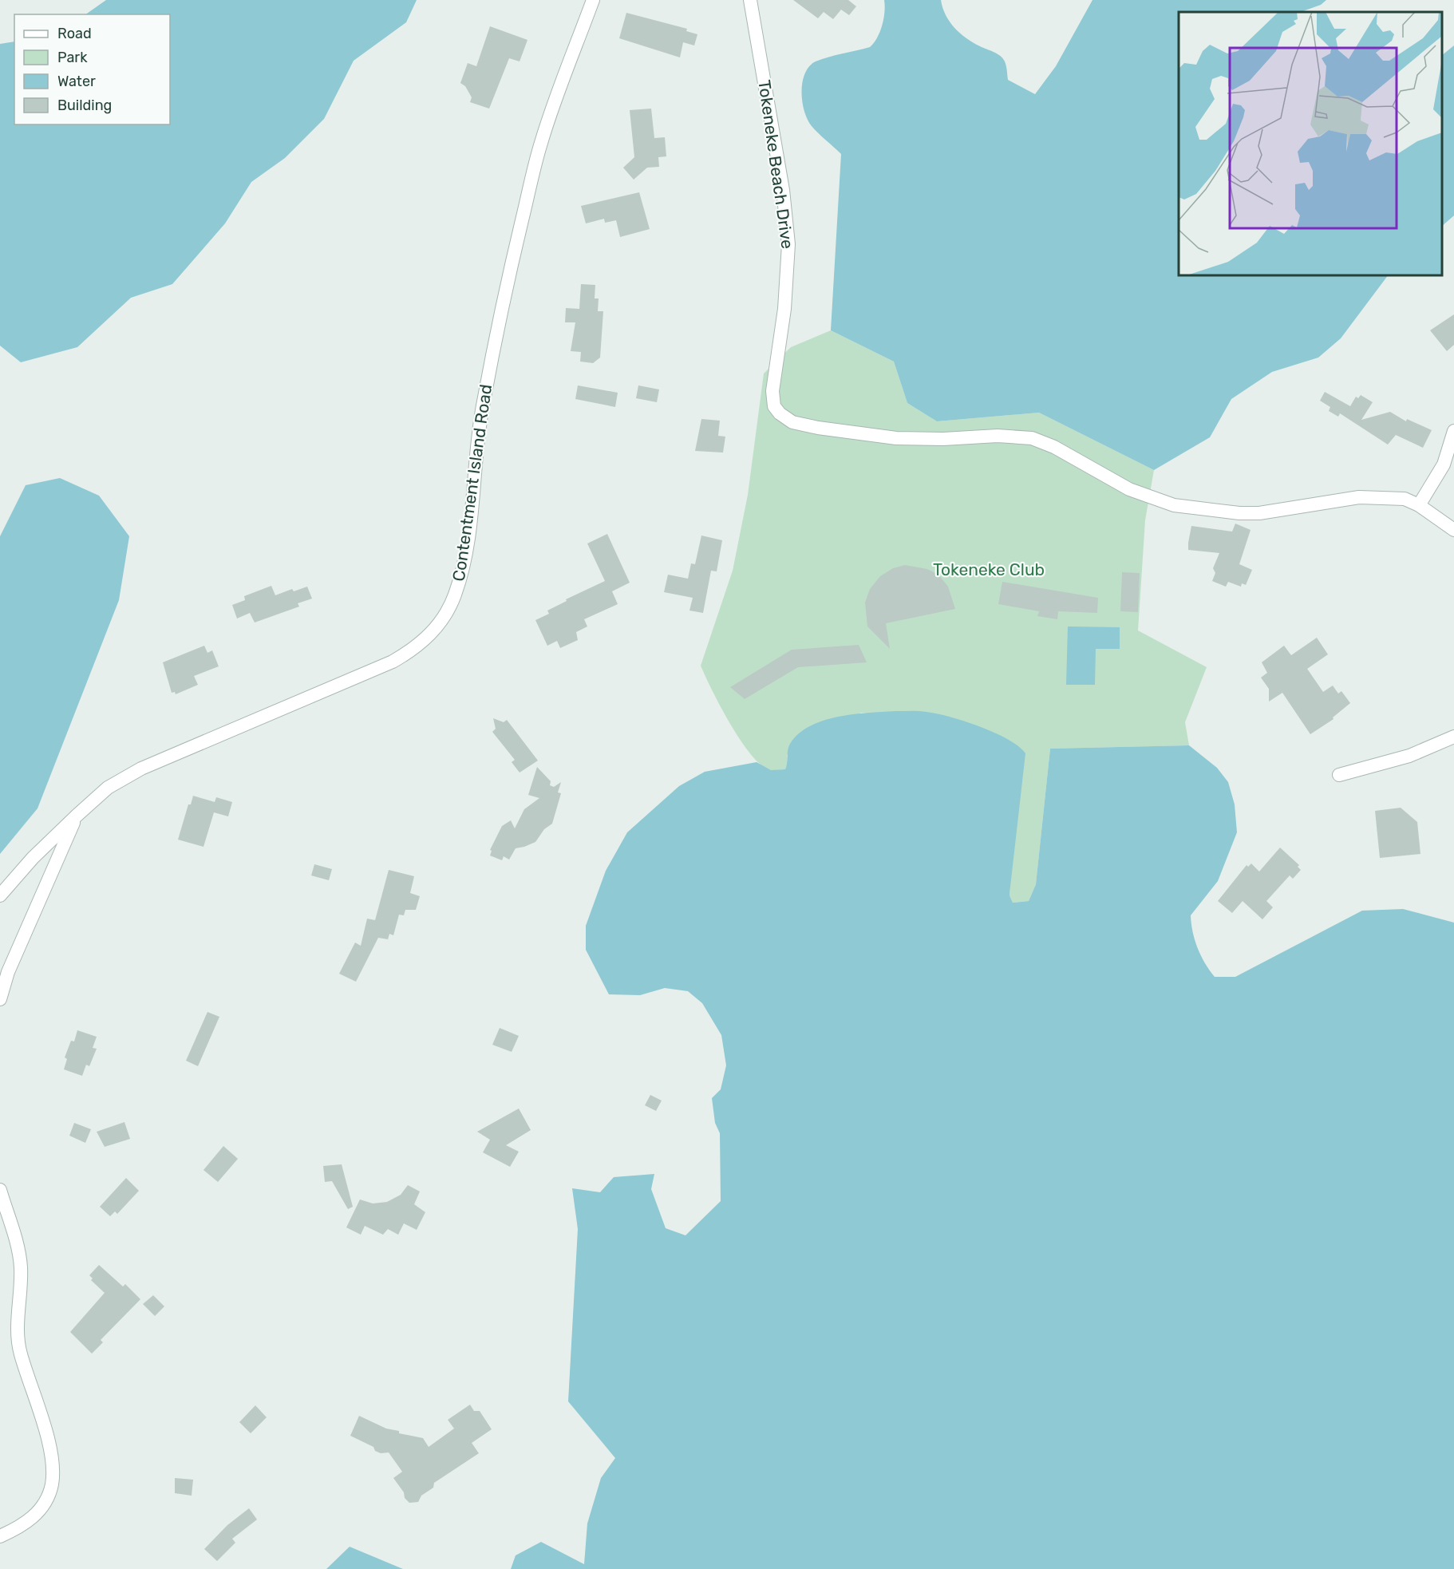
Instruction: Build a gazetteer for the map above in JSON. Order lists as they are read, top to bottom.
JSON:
{
  "streets": {
    "street": ["Tokeneke Beach Drive", "Contentment Island Road"]
  },
  "parks": ["Tokeneke Club"],
  "legend": [
    "Road",
    "Park",
    "Water",
    "Building"
  ]
}
